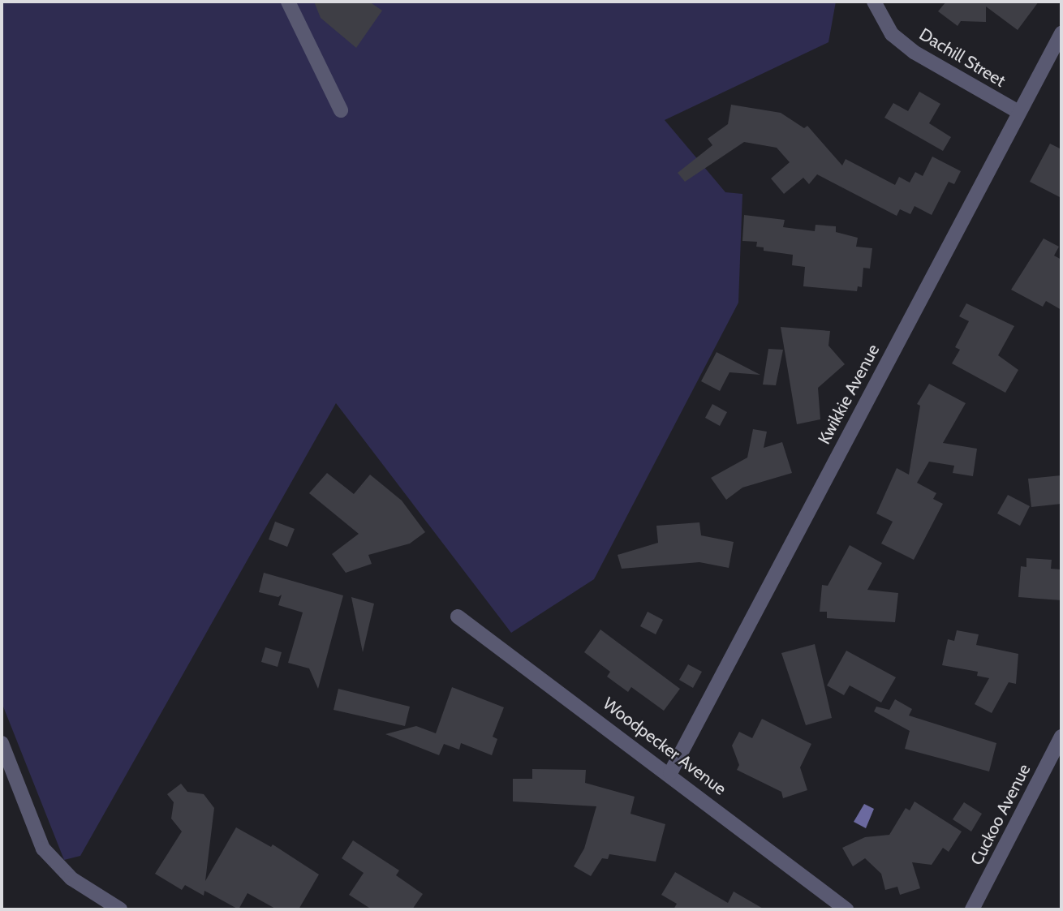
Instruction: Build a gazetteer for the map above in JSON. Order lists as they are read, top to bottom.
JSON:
{
  "streets": {
    "street": [
      "Dachill Street",
      "Kwikkie Avenue",
      "Woodpecker Avenue",
      "Cuckoo Avenue"
    ]
  },
  "crossings": [
    ["Dachill Street", "Kwikkie Avenue"],
    ["Kwikkie Avenue", "Woodpecker Avenue"]
  ]
}
